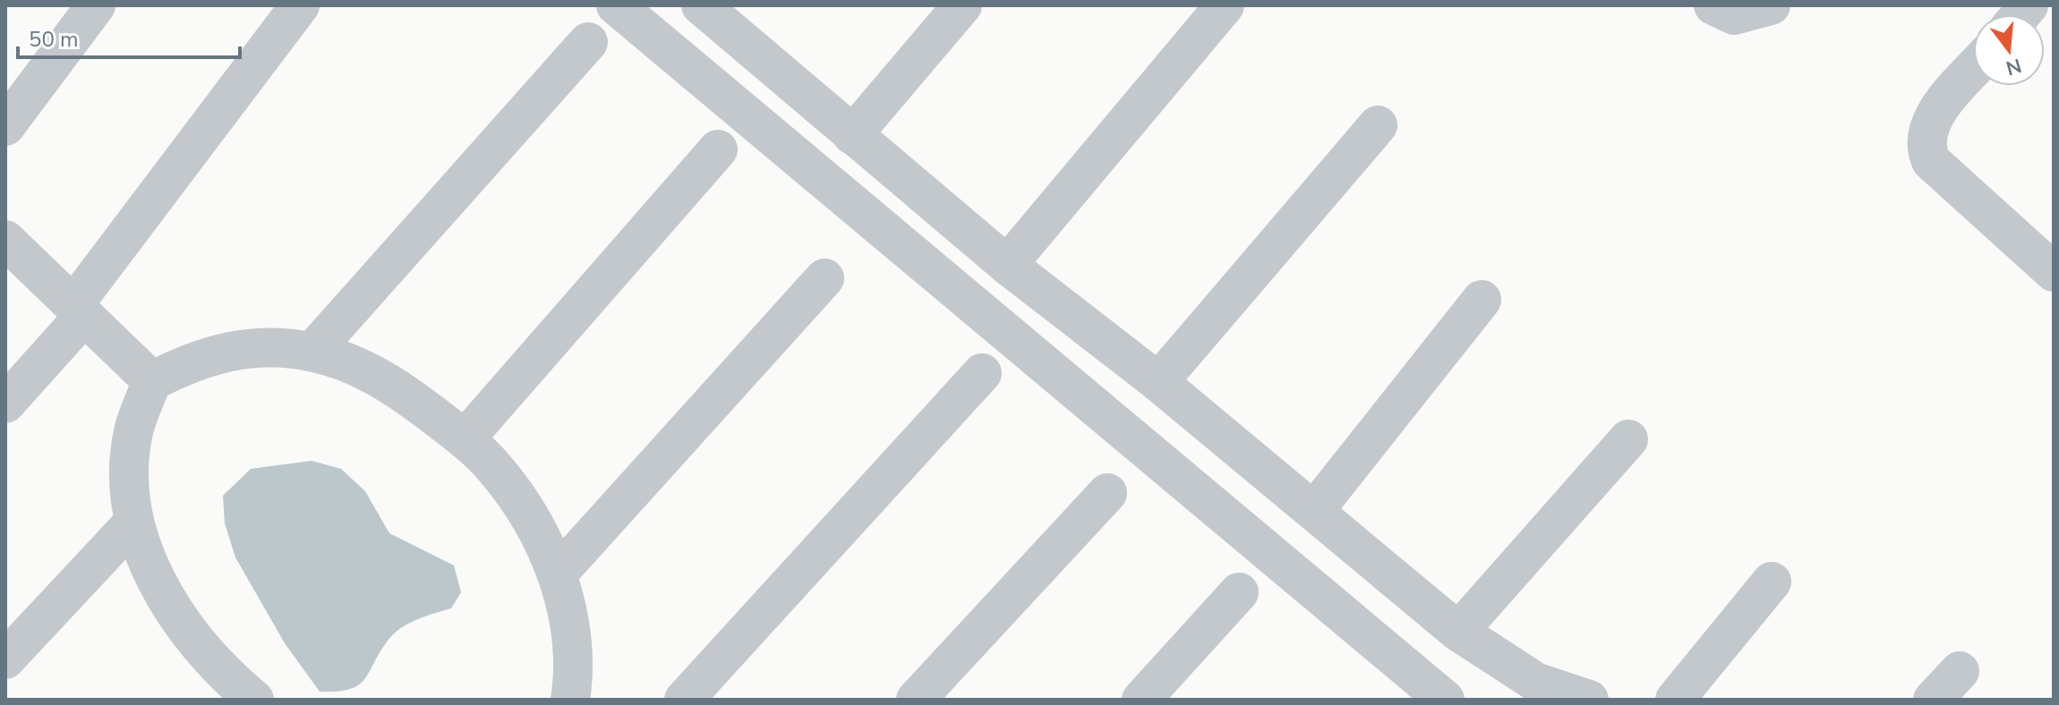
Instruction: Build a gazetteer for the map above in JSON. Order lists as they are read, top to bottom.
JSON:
{
  "scale_bar": "50 m",
  "north": "bottom"
}
